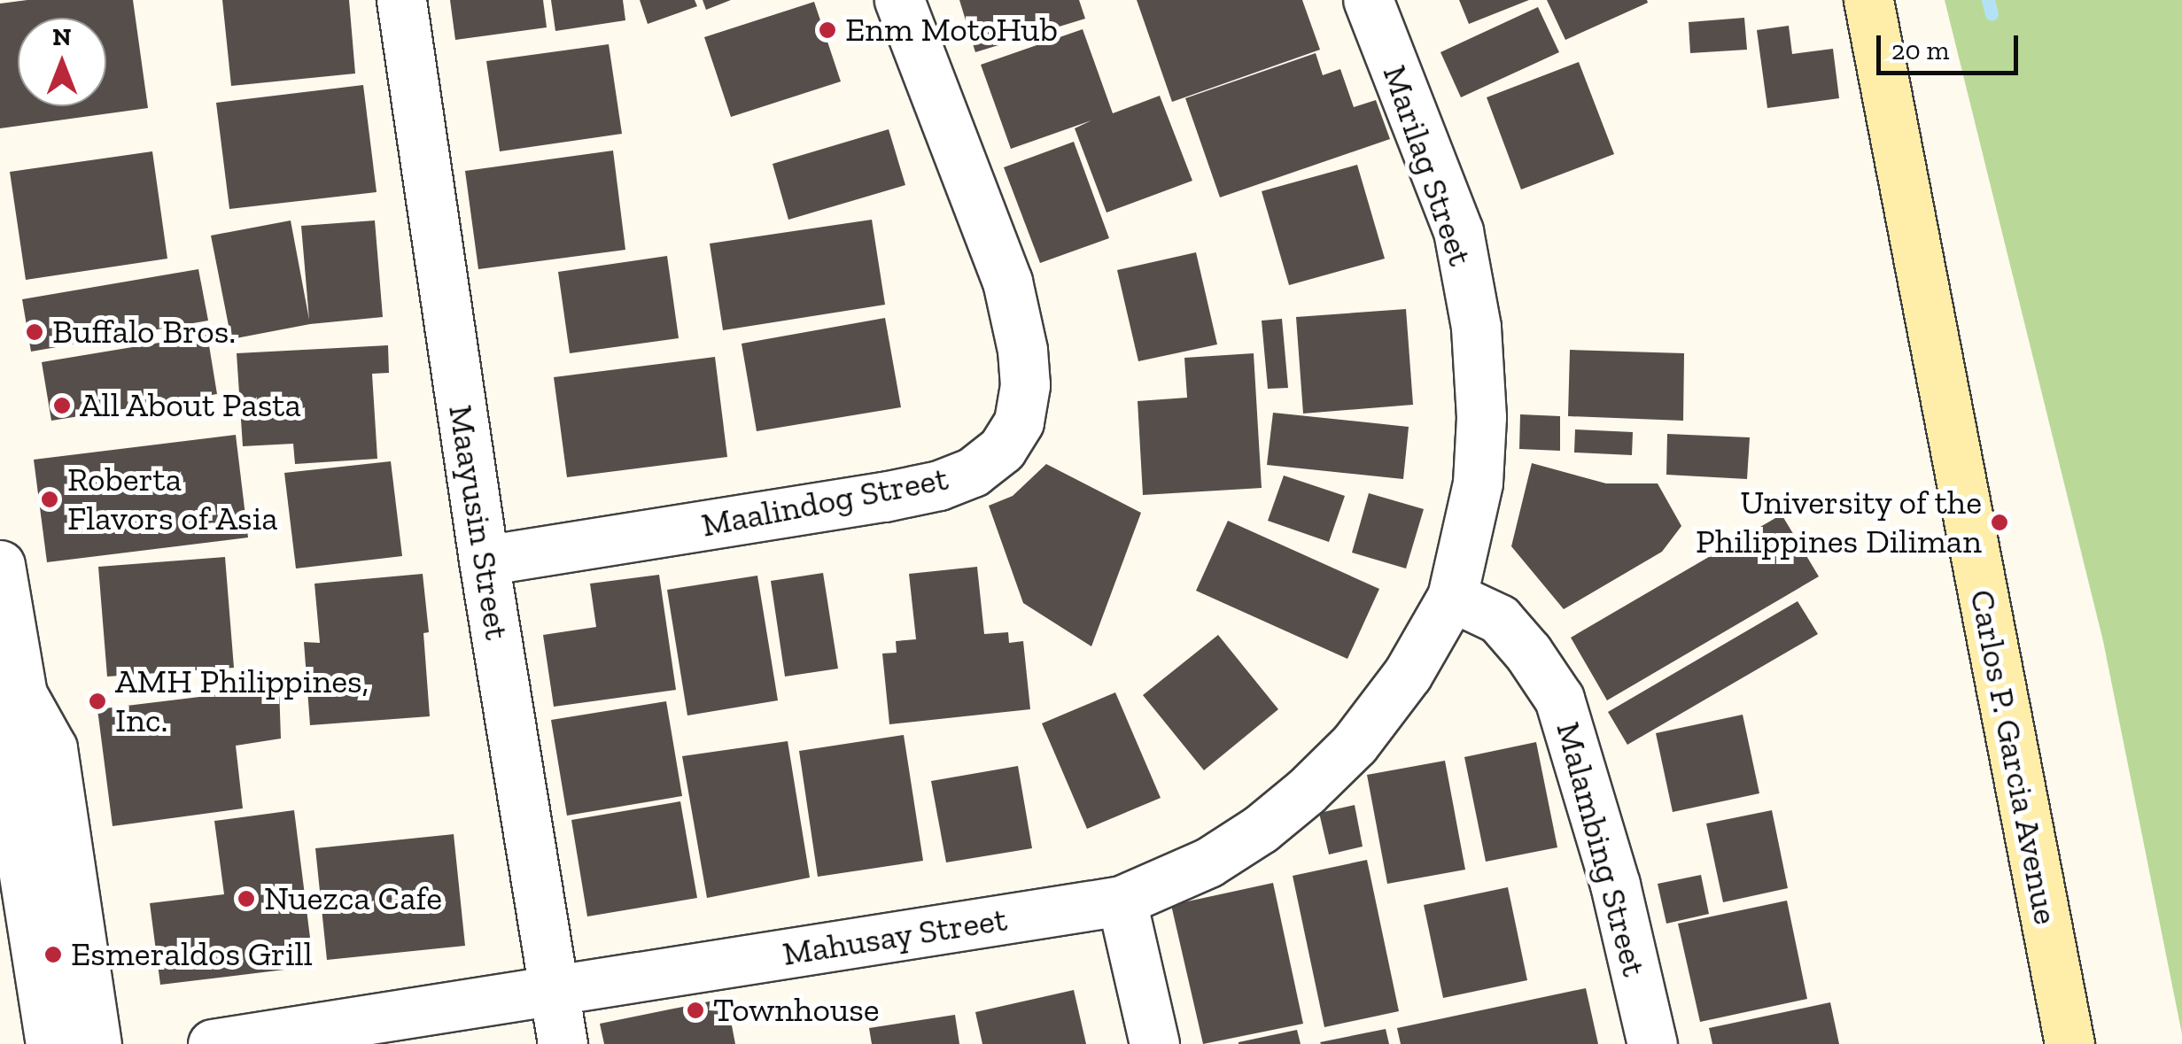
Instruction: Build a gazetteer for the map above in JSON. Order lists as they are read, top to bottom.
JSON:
{
  "streets": {
    "main road": ["Carlos P. Garcia Avenue"],
    "street": [
      "Marilag Street",
      "Maalindog Street",
      "Maayusin Street",
      "Malambing Street",
      "Mahusay Street"
    ]
  },
  "crossings": [
    ["Marilag Street", "Malambing Street"],
    ["Marilag Street", "Mahusay Street"],
    ["Maalindog Street", "Maayusin Street"],
    ["Maayusin Street", "Mahusay Street"],
    ["Malambing Street", "Mahusay Street"]
  ],
  "places": [
    "Enm MotoHub",
    "Buffalo Bros.",
    "All About Pasta",
    "Roberta Flavors of Asia",
    "University of the Philippines Diliman",
    "AMH Philippines, Inc.",
    "Nuezca Cafe",
    "Esmeraldos Grill",
    "Townhouse"
  ],
  "scale_bar": "20 m",
  "north": "top"
}
